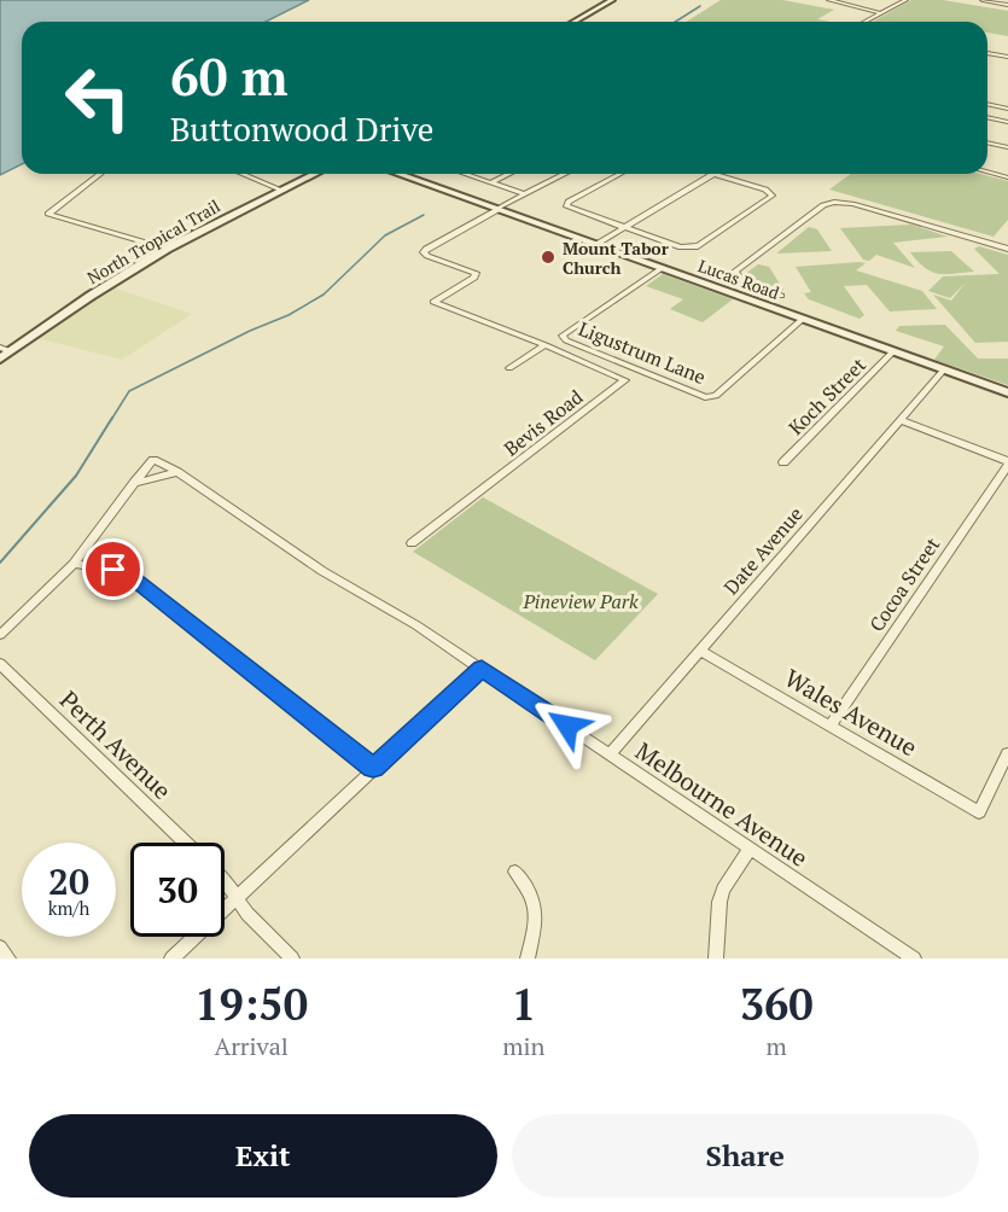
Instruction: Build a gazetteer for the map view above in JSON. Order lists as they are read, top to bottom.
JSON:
{
  "streets": {
    "street": [
      "North Tropical Trail",
      "Lucas Road",
      "Ligustrum Lane",
      "Koch Street",
      "Bevis Road",
      "Date Avenue",
      "Cocoa Street",
      "Wales Avenue",
      "Perth Avenue",
      "Melbourne Avenue"
    ]
  },
  "crossings": [
    ["Lucas Road", "Ligustrum Lane"],
    ["Lucas Road", "Koch Street"],
    ["Lucas Road", "Bevis Road"],
    ["Lucas Road", "Date Avenue"],
    ["Date Avenue", "Wales Avenue"],
    ["Date Avenue", "Melbourne Avenue"],
    ["Cocoa Street", "Wales Avenue"]
  ],
  "parks": ["Pineview Park"],
  "places": ["Mount Tabor Church"],
  "page": {
    "turn": ["60 m", "Buttonwood Drive"],
    "speed": "20 km/h",
    "limit": "30",
    "eta": [
      "19:50",
      "Arrival",
      "1",
      "min",
      "360",
      "m"
    ],
    "buttons": ["Exit", "Share"]
  }
}
